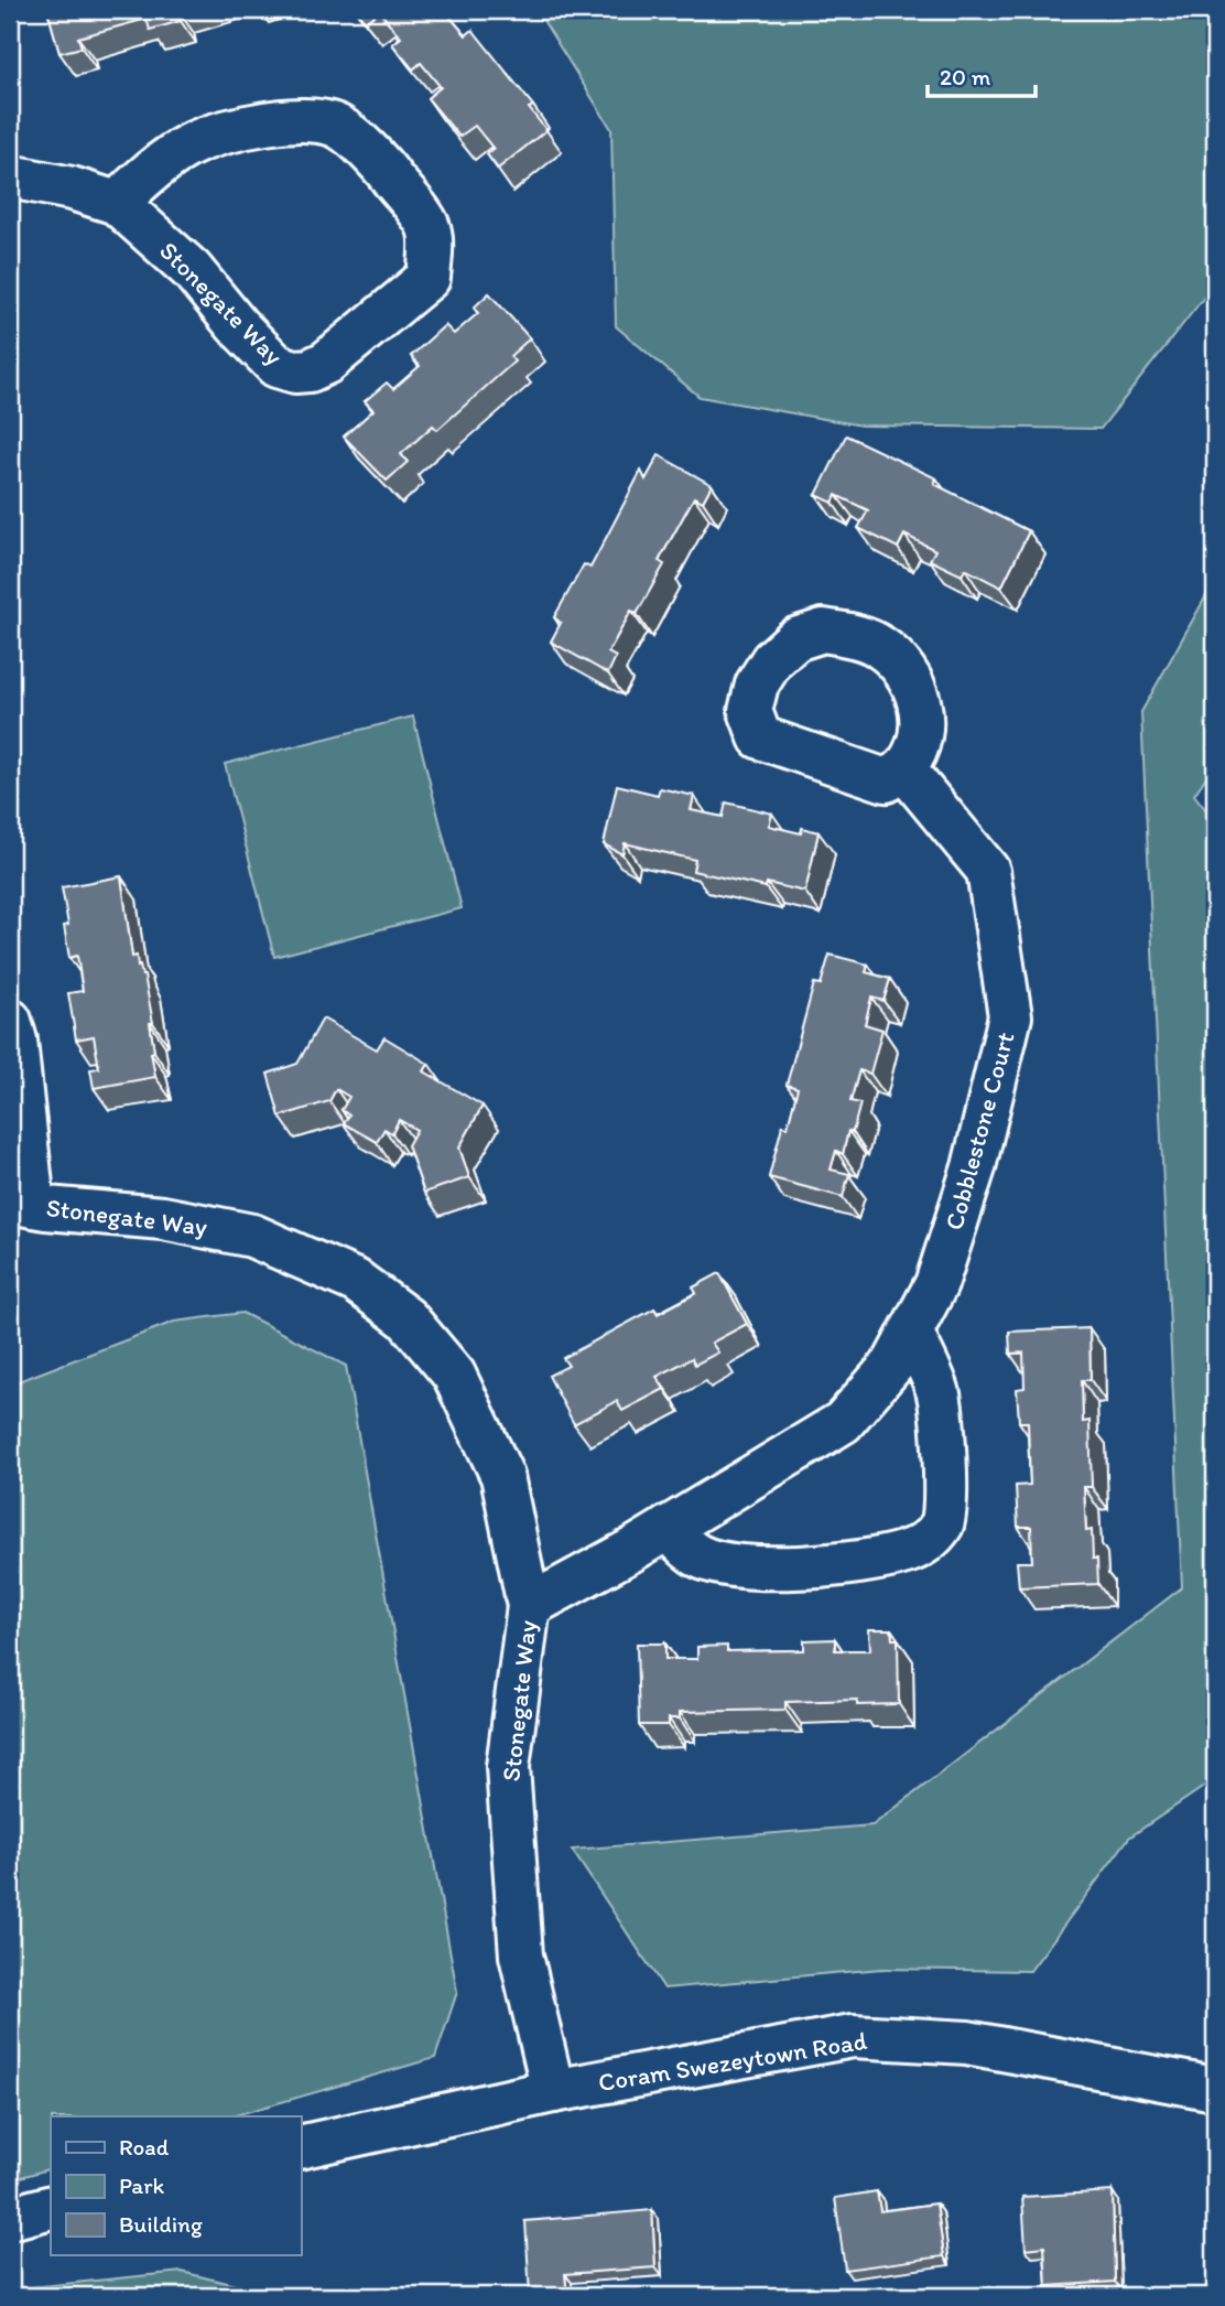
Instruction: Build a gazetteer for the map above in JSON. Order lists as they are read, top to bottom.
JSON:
{
  "streets": {
    "street": ["Stonegate Way", "Cobblestone Court", "Coram Swezeytown Road"]
  },
  "crossings": [
    ["Stonegate Way", "Cobblestone Court"],
    ["Stonegate Way", "Coram Swezeytown Road"]
  ],
  "legend": ["Road", "Park", "Building"],
  "scale_bar": "20 m"
}
